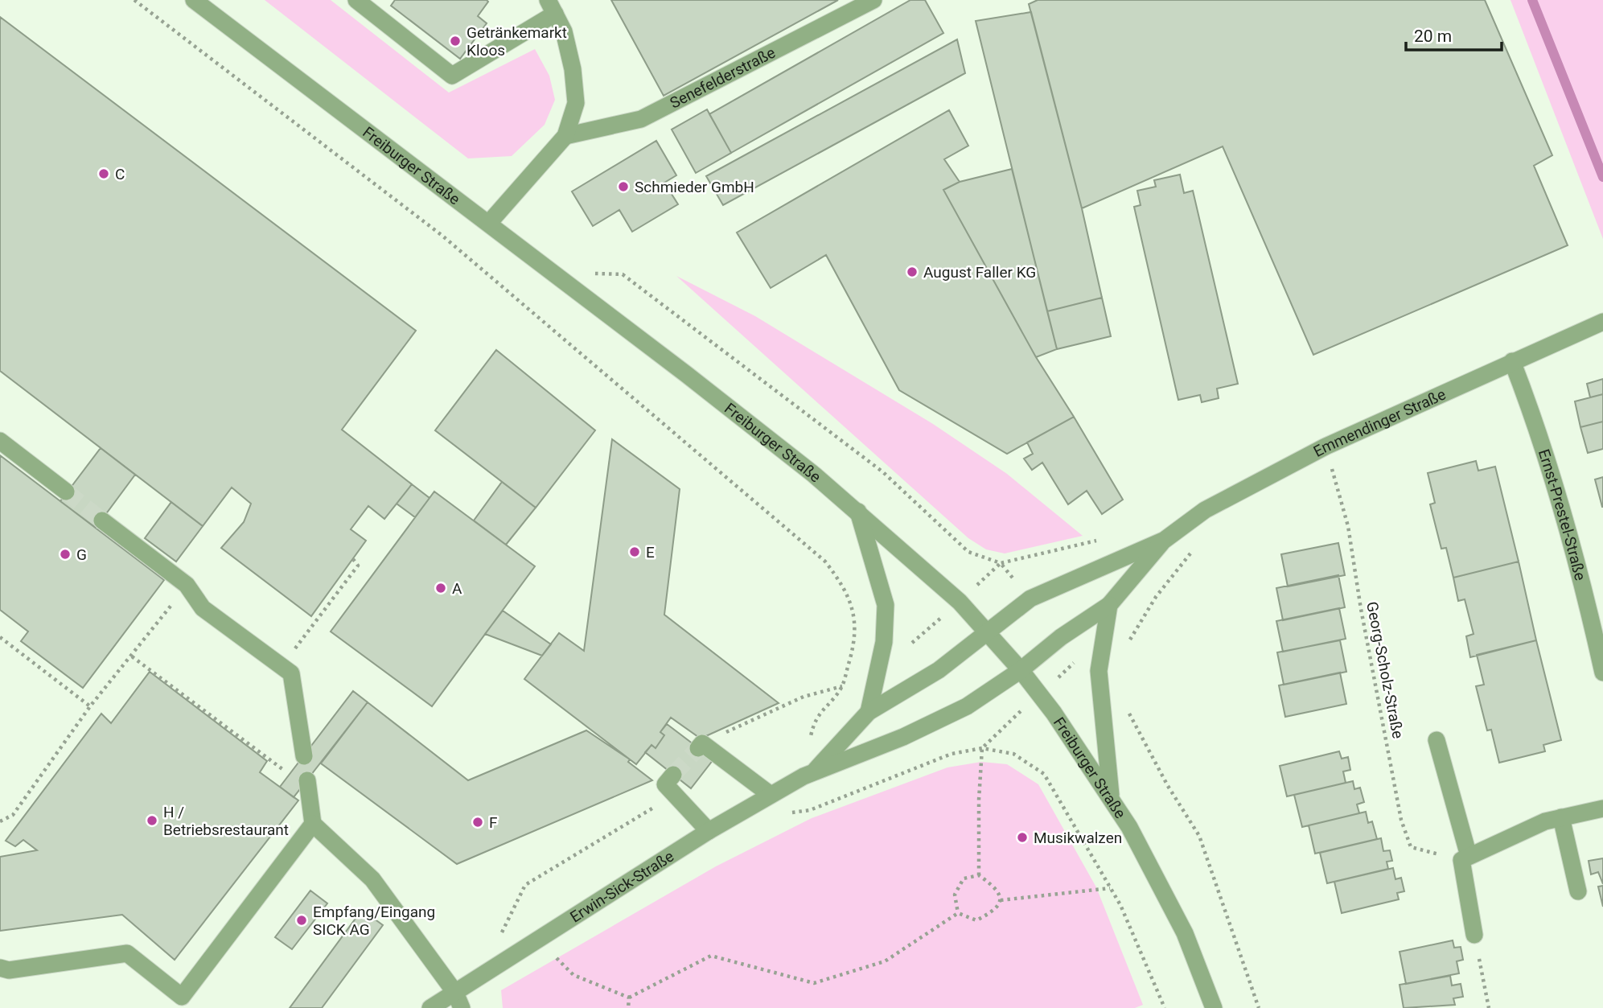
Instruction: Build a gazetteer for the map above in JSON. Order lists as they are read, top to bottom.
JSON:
{
  "streets": {
    "street": [
      "Senefelderstraße",
      "Freiburger Straße",
      "Emmendinger Straße",
      "Ernst-Prestel-Straße",
      "Erwin-Sick-Straße"
    ],
    "path": ["Georg-Scholz-Straße"]
  },
  "crossings": [
    ["Freiburger Straße", "Emmendinger Straße"],
    ["Freiburger Straße", "Erwin-Sick-Straße"],
    ["Emmendinger Straße", "Ernst-Prestel-Straße"],
    ["Emmendinger Straße", "Georg-Scholz-Straße"],
    ["Emmendinger Straße", "Erwin-Sick-Straße"]
  ],
  "places": [
    "Getränkemarkt Kloos",
    "C",
    "Schmieder GmbH",
    "August Faller KG",
    "E",
    "G",
    "A",
    "H / Betriebsrestaurant",
    "F",
    "Musikwalzen",
    "Empfang/Eingang SICK AG"
  ],
  "scale_bar": "20 m"
}
